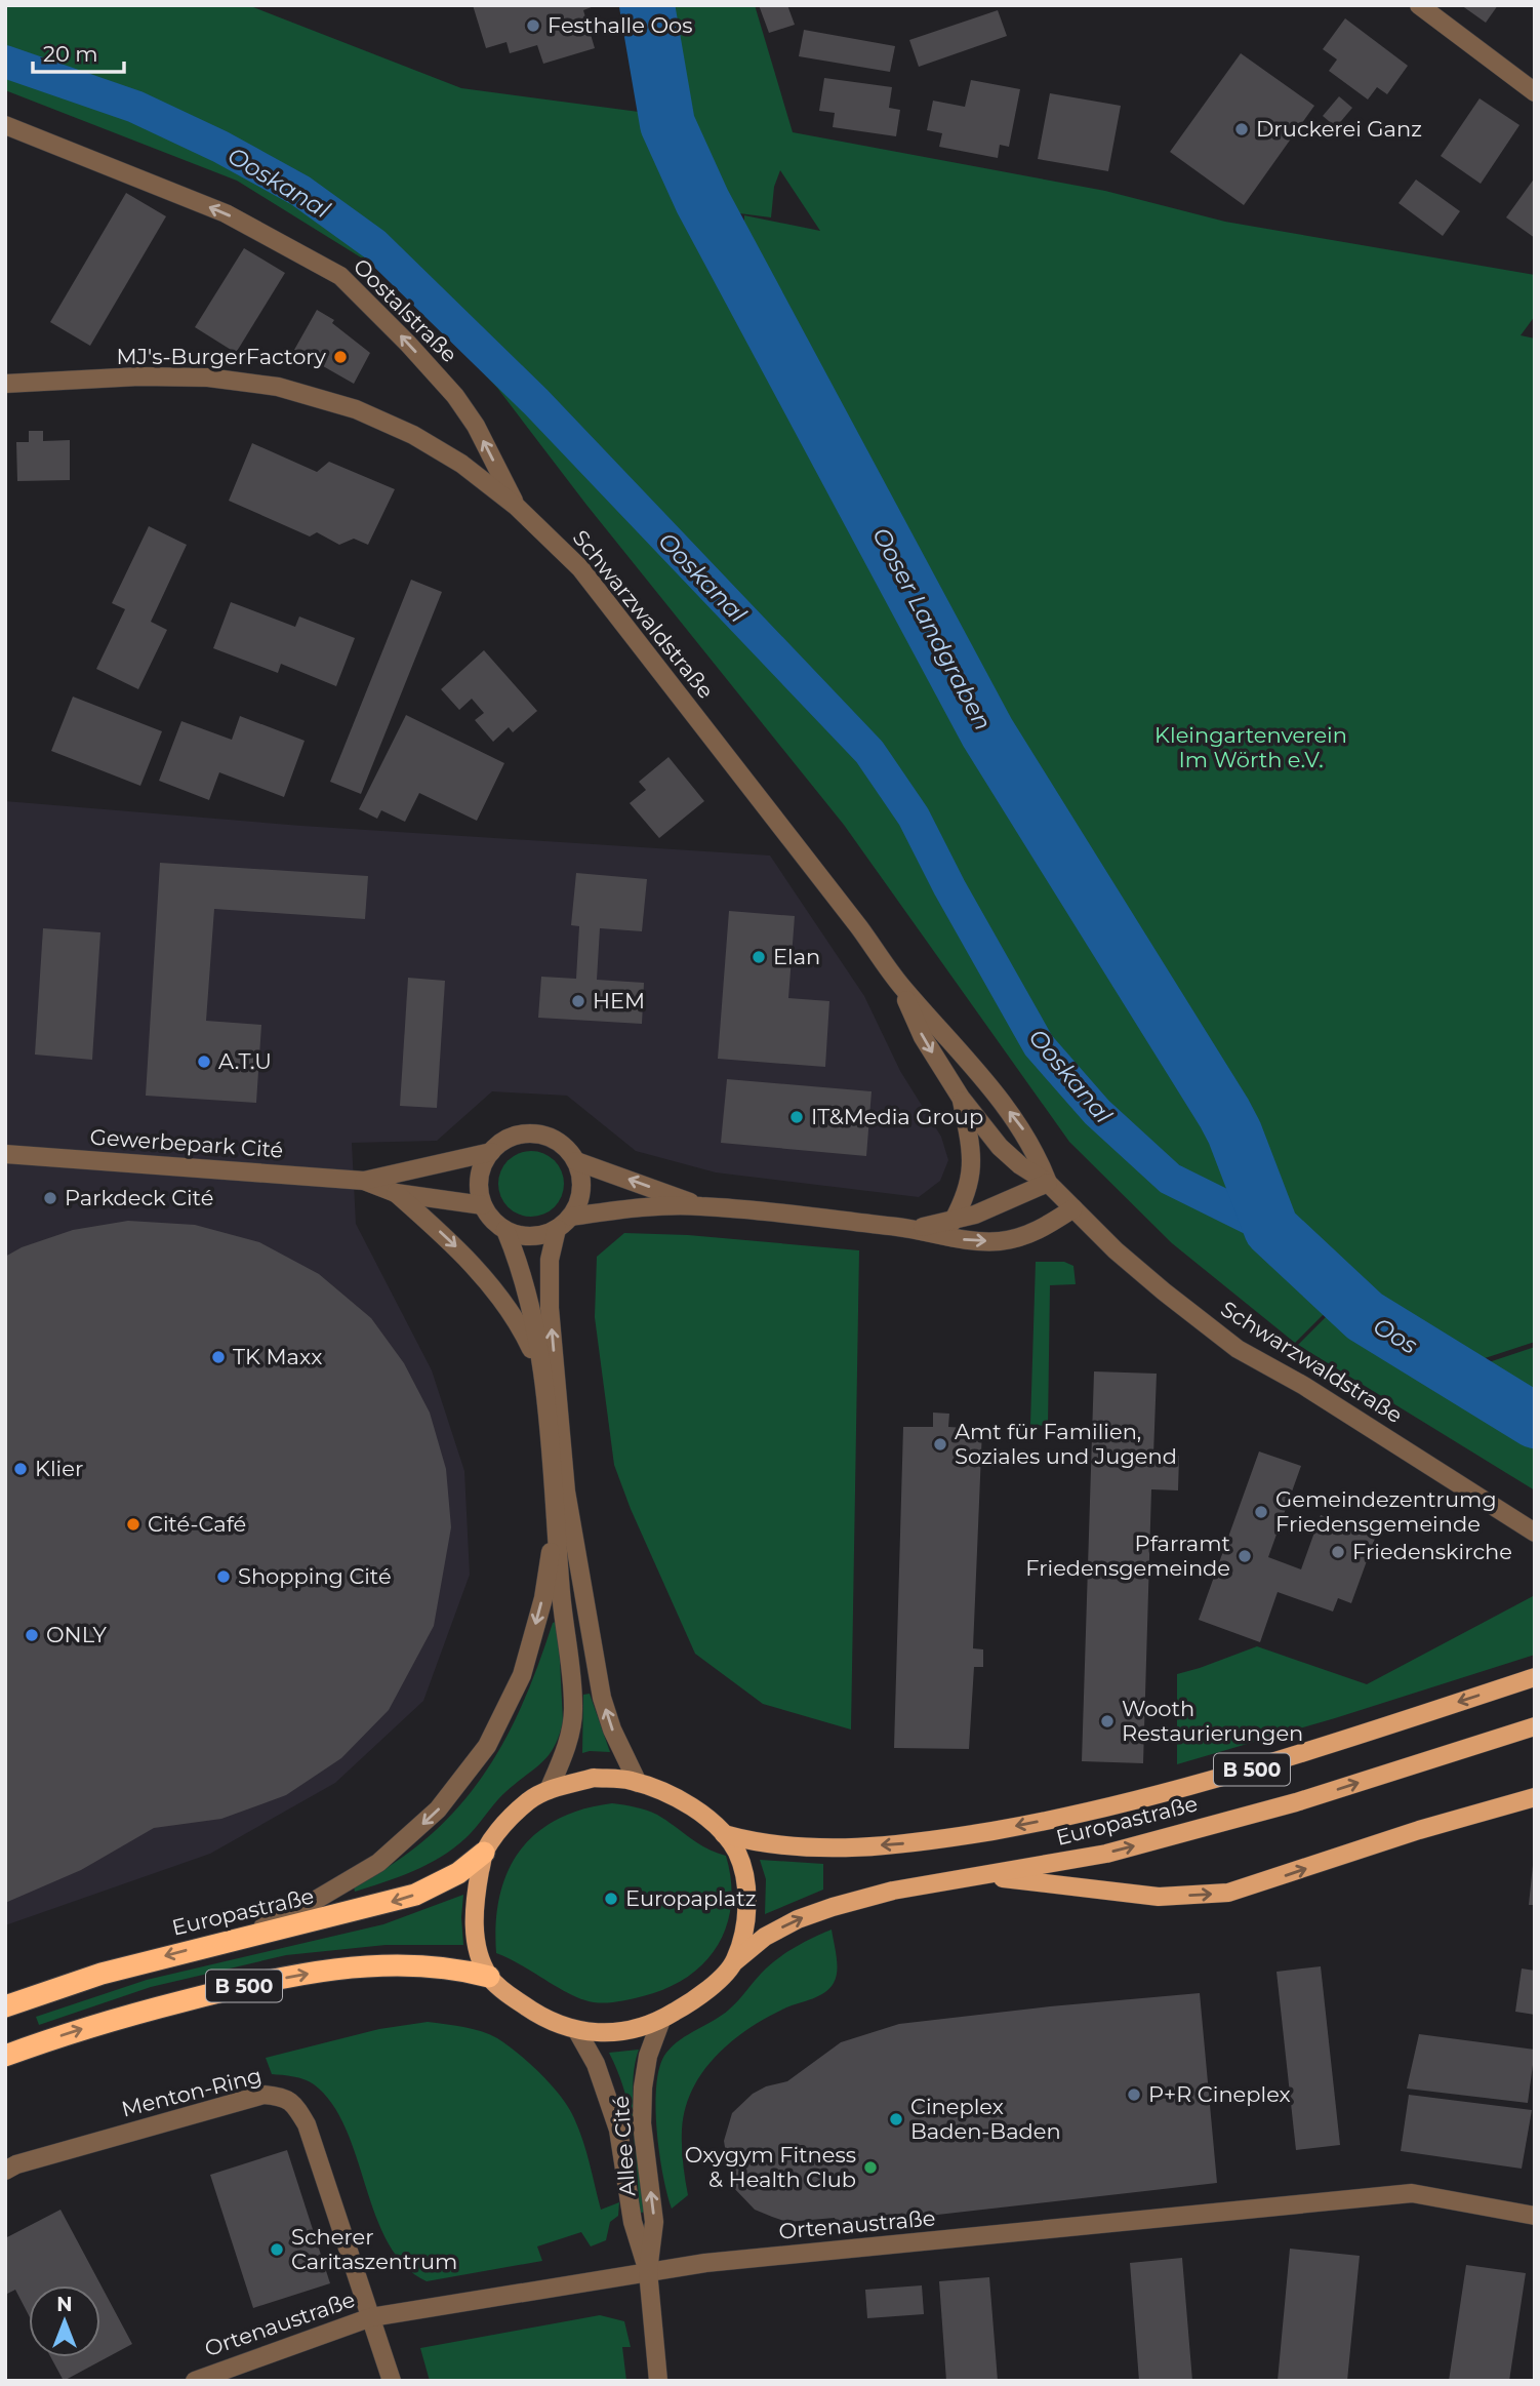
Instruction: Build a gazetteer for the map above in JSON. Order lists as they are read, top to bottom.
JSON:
{
  "streets": {
    "highway": ["B 500", "Europastraße"],
    "street": [
      "Oostalstraße",
      "Schwarzwaldstraße",
      "Gewerbepark Cité",
      "Menton-Ring",
      "Allee Cité",
      "Ortenaustraße"
    ]
  },
  "crossings": [
    ["Oostalstraße", "Schwarzwaldstraße"],
    ["Schwarzwaldstraße", "Gewerbepark Cité"],
    ["B 500", "Europastraße"],
    ["B 500", "Allee Cité"],
    ["Menton-Ring", "Ortenaustraße"],
    ["Allee Cité", "Ortenaustraße"]
  ],
  "one_way": ["Oostalstraße"],
  "water": ["Ooskanal", "Ooser Landgraben", "Oos"],
  "parks": ["Kleingartenverein Im Wörth e.V."],
  "places": [
    "Festhalle Oos",
    "Druckerei Ganz",
    "MJ's-BurgerFactory",
    "Elan",
    "HEM",
    "A.T.U",
    "IT&Media Group",
    "Parkdeck Cité",
    "TK Maxx",
    "Amt für Familien, Soziales und Jugend",
    "Klier",
    "Gemeindezentrumg Friedensgemeinde",
    "Cité-Café",
    "Friedenskirche",
    "Pfarramt Friedensgemeinde",
    "Shopping Cité",
    "ONLY",
    "Wooth Restaurierungen",
    "Europaplatz",
    "P+R Cineplex",
    "Cineplex Baden-Baden",
    "Oxygym Fitness & Health Club",
    "Scherer Caritaszentrum"
  ],
  "scale_bar": "20 m",
  "north": "top"
}
